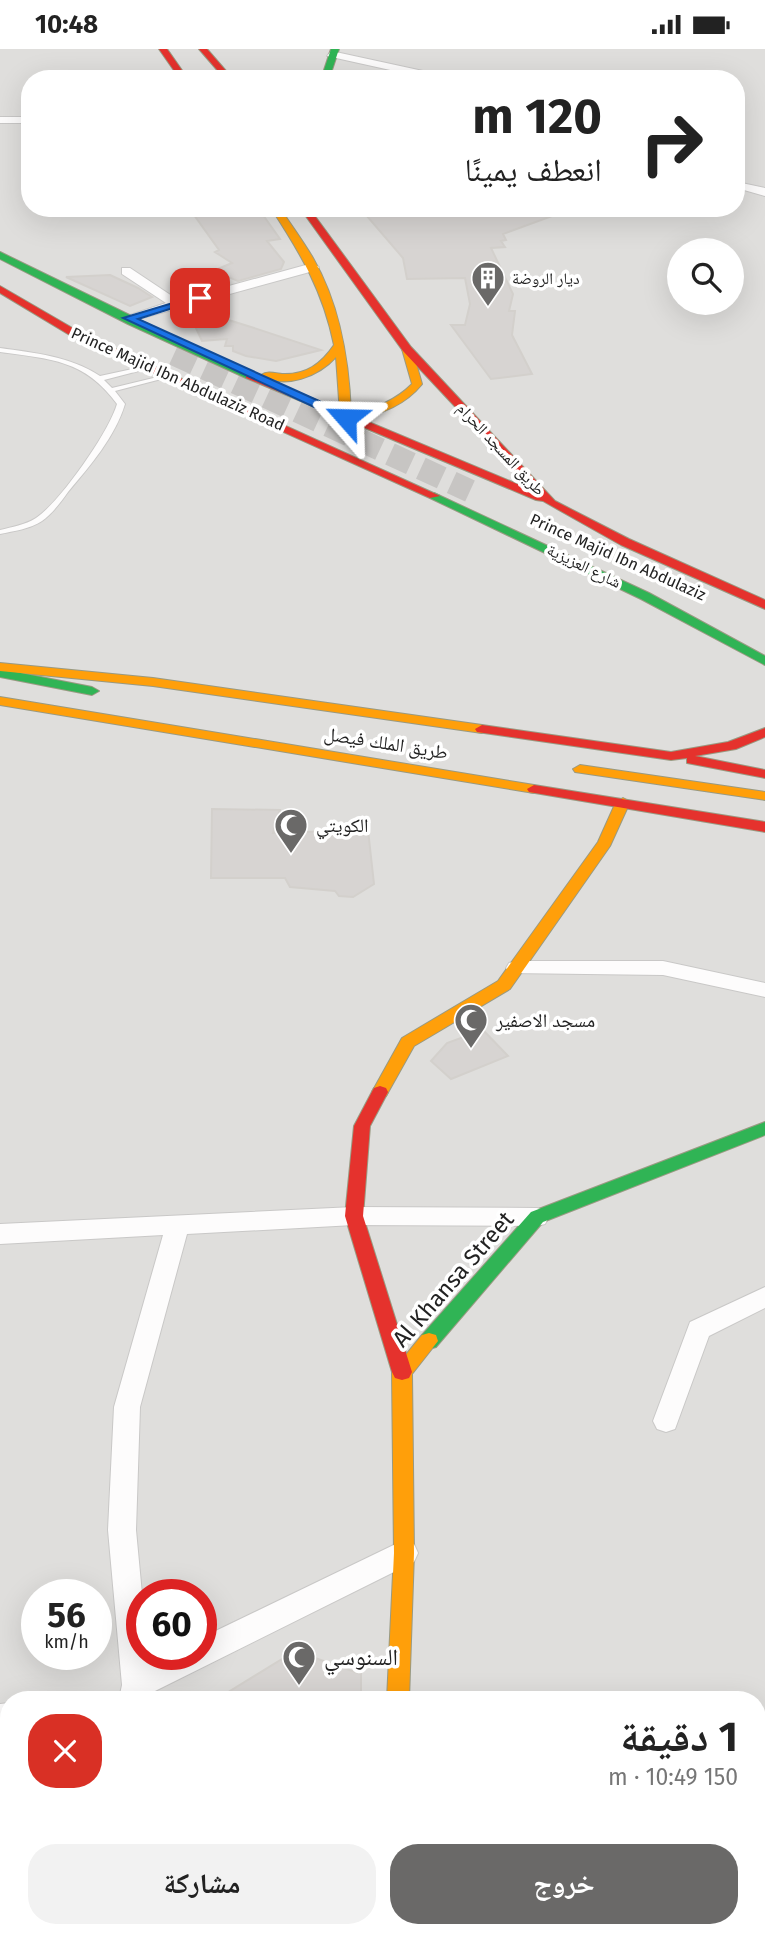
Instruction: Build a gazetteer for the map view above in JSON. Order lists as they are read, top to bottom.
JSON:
{
  "streets": {
    "main road": [
      "Prince Majid Ibn Abdulaziz Road",
      "طريق المسجد الحرام",
      "Prince Majid Ibn Abdulaziz",
      "شارع العزيزية",
      "طريق الملك فيصل",
      "Al Khansa Street"
    ]
  },
  "crossings": [
    ["Prince Majid Ibn Abdulaziz Road", "شارع العزيزية"]
  ],
  "places": {
    "building": ["ديار الروضة"],
    "mosque": ["الكويتي", "مسجد الاصفير", "السنوسي"]
  },
  "page": {
    "status": "10:48",
    "turn": ["120 m", "انعطف يمينًا"],
    "speed": "56 km/h",
    "limit": "60",
    "heading": ["1 دقيقة", "150 m · 10:49"],
    "buttons": ["خروج", "مشاركة"]
  }
}
